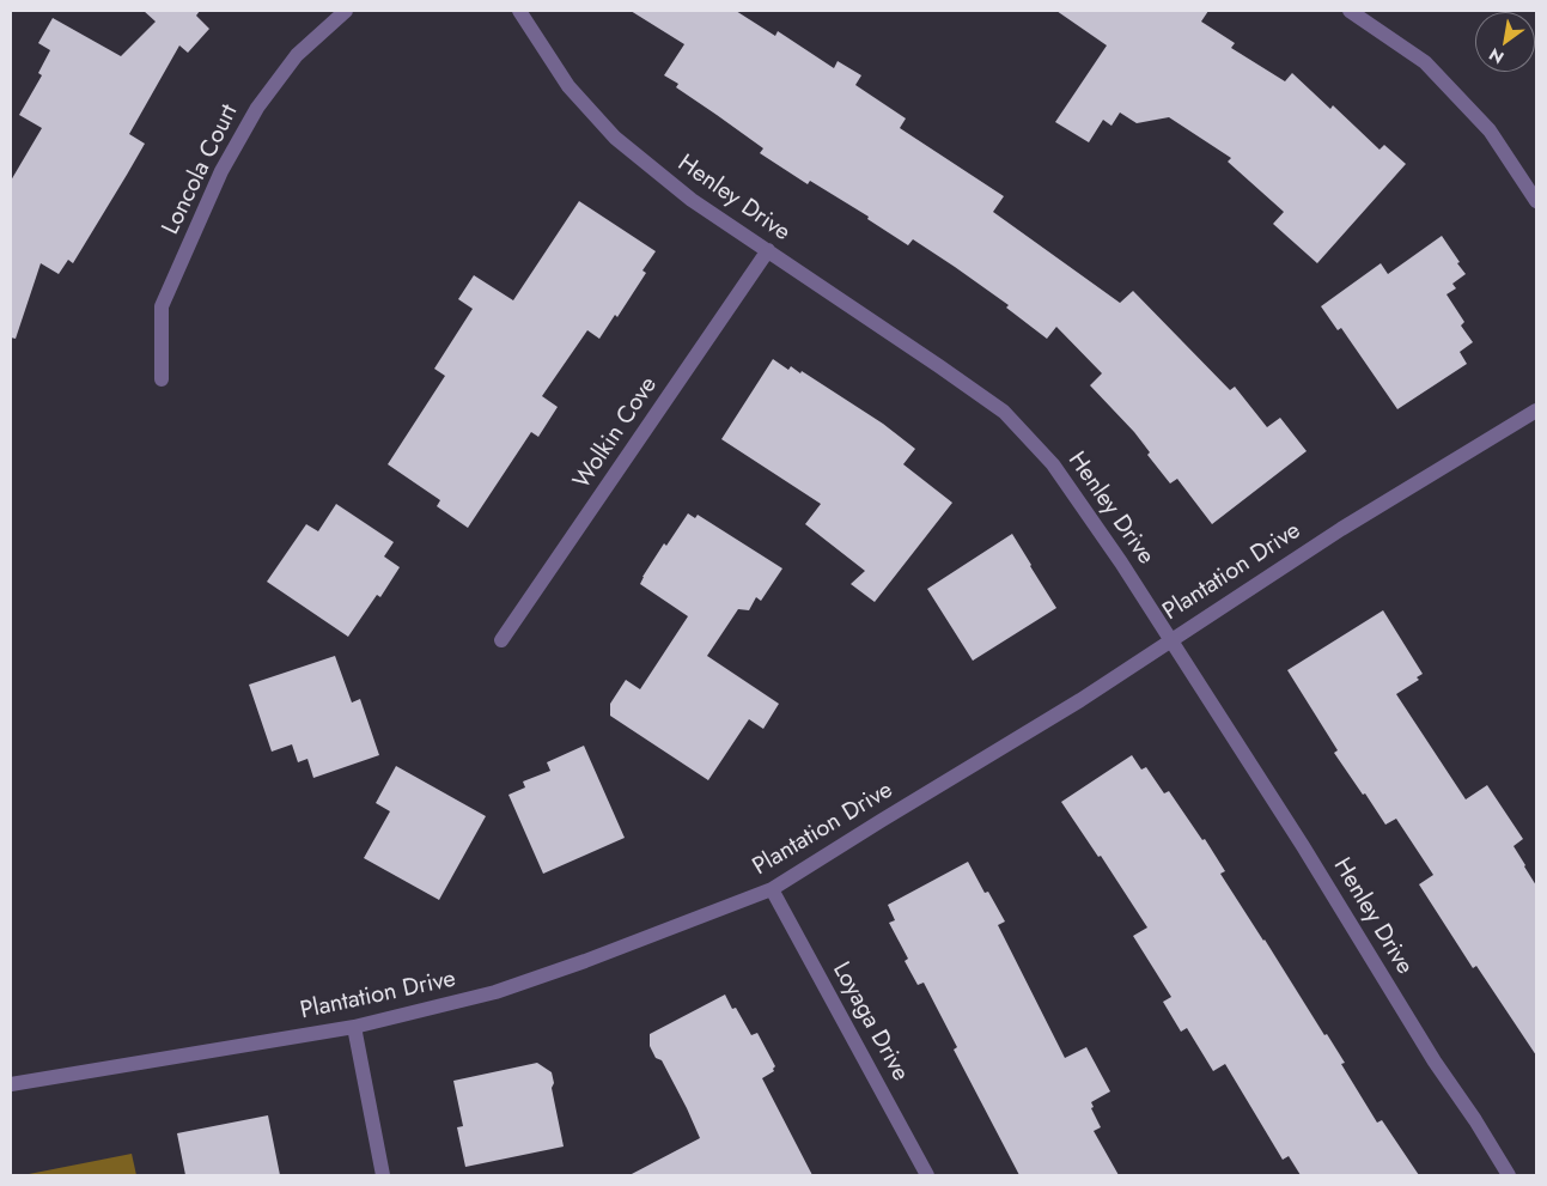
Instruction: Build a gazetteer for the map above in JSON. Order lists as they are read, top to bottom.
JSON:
{
  "streets": {
    "street": [
      "Loncola Court",
      "Henley Drive",
      "Wolkin Cove",
      "Plantation Drive",
      "Loyaga Drive"
    ]
  },
  "crossings": [
    ["Henley Drive", "Wolkin Cove"],
    ["Henley Drive", "Plantation Drive"],
    ["Plantation Drive", "Loyaga Drive"]
  ],
  "north": "bottom left"
}
